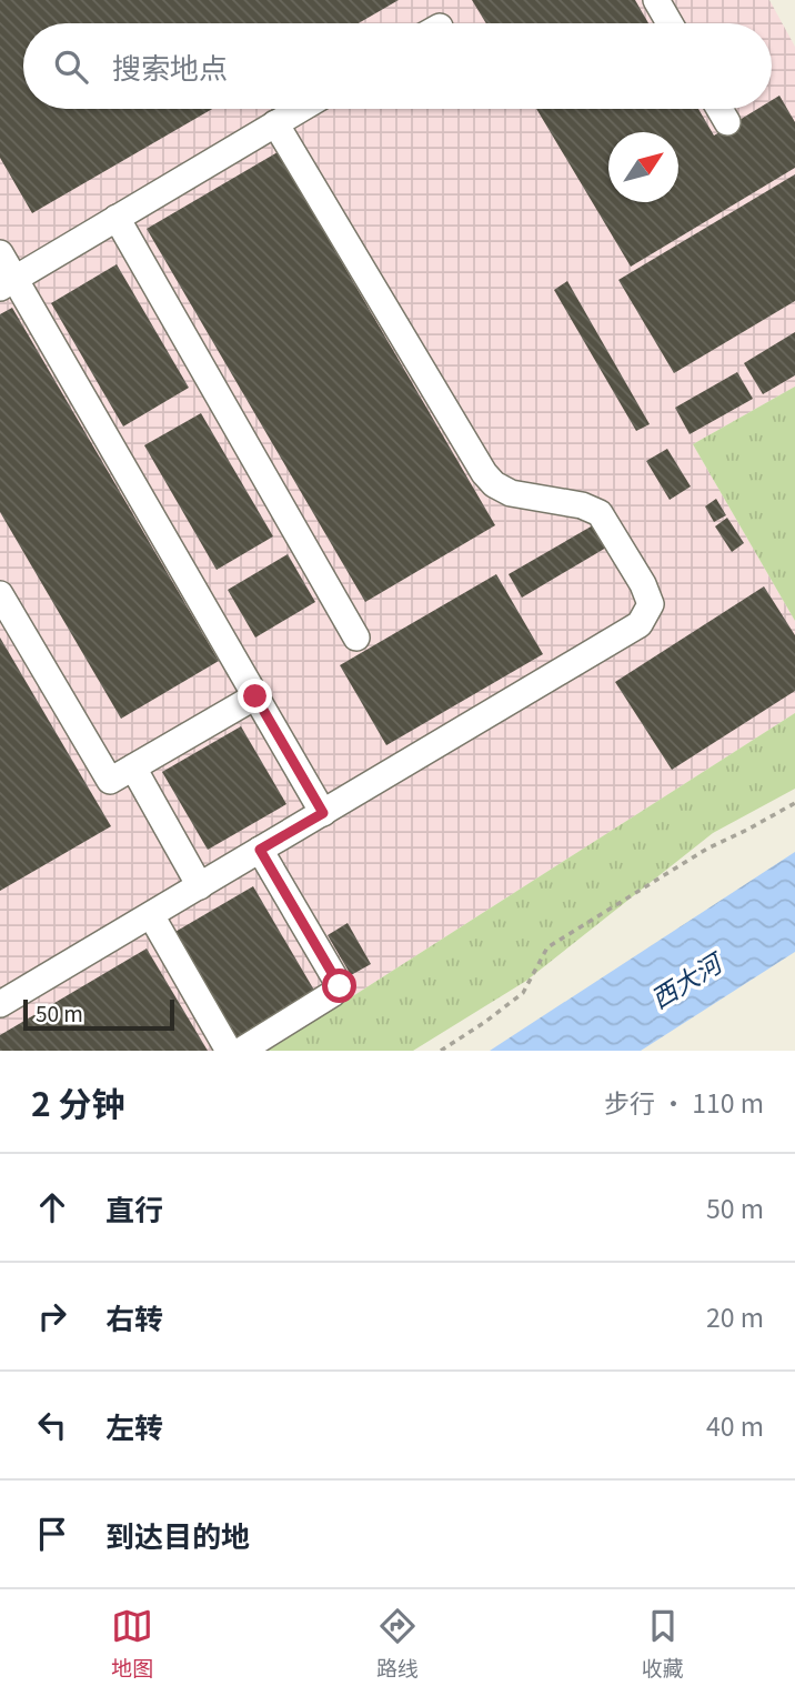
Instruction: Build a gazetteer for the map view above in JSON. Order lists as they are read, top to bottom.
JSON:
{
  "water": ["西大河"],
  "scale_bar": "50 m",
  "north": "top right",
  "page": {
    "search": "搜索地点",
    "scale": "50 m",
    "heading": ["2 分钟", "步行 · 110 m"],
    "list": [
      ["直行", "50 m"],
      ["右转", "20 m"],
      ["左转", "40 m"],
      "到达目的地"
    ],
    "nav": ["地图", "路线", "收藏"]
  }
}
